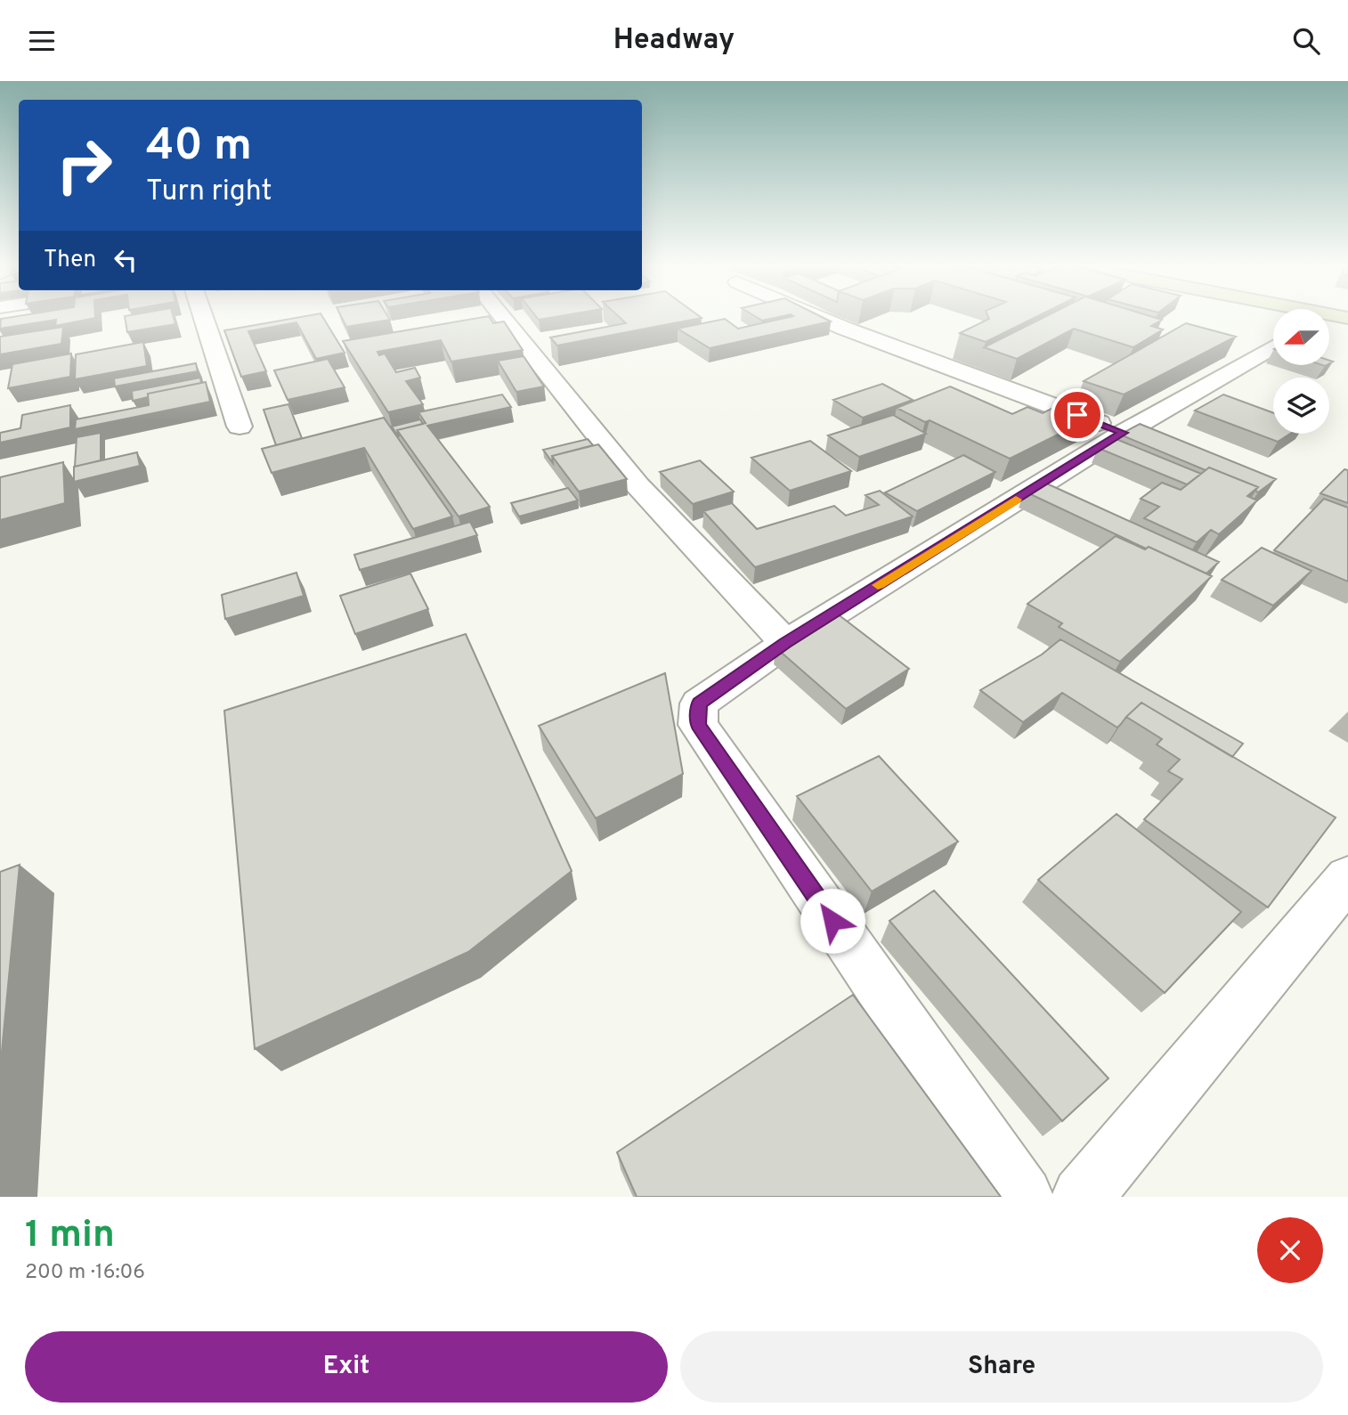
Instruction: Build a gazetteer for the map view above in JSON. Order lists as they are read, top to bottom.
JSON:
{
  "north": "left",
  "page": {
    "header": "Headway",
    "turn": ["40 m", "Turn right"],
    "then": "Then",
    "heading": ["1 min", "200 m · 16:06"],
    "buttons": ["Exit", "Share"]
  }
}
